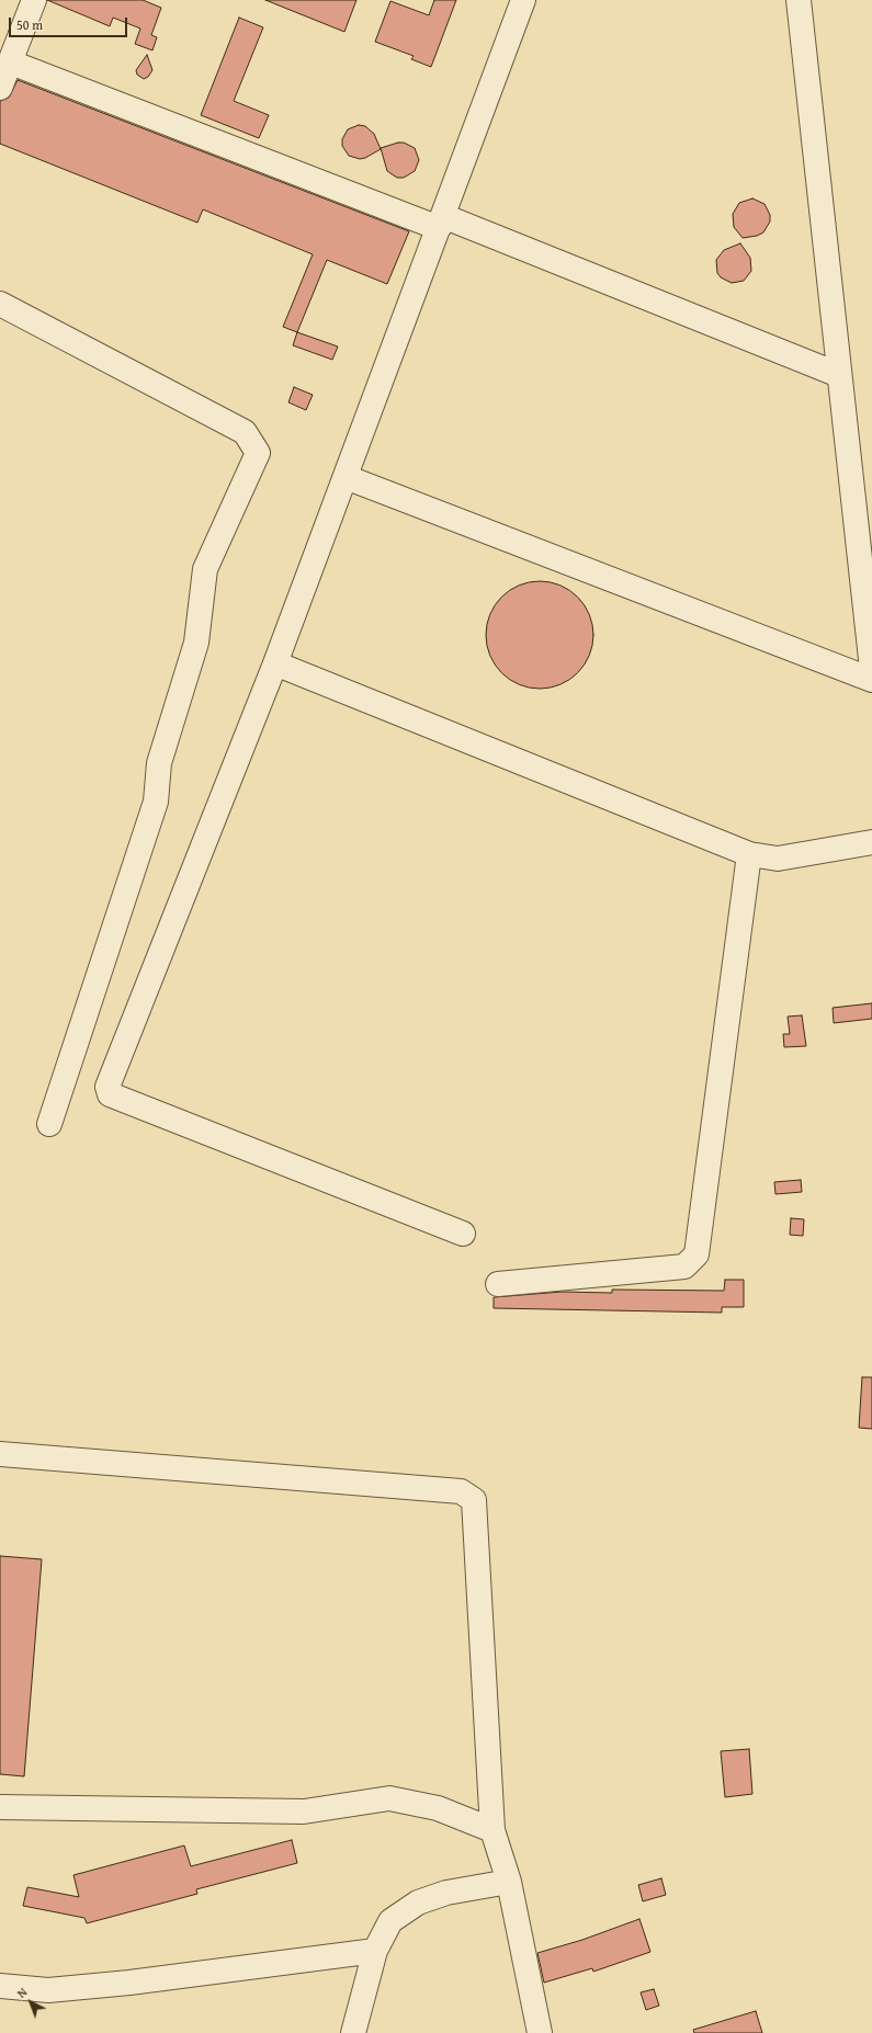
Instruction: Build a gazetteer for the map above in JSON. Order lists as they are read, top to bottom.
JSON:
{
  "scale_bar": "50 m",
  "north": "top left"
}
